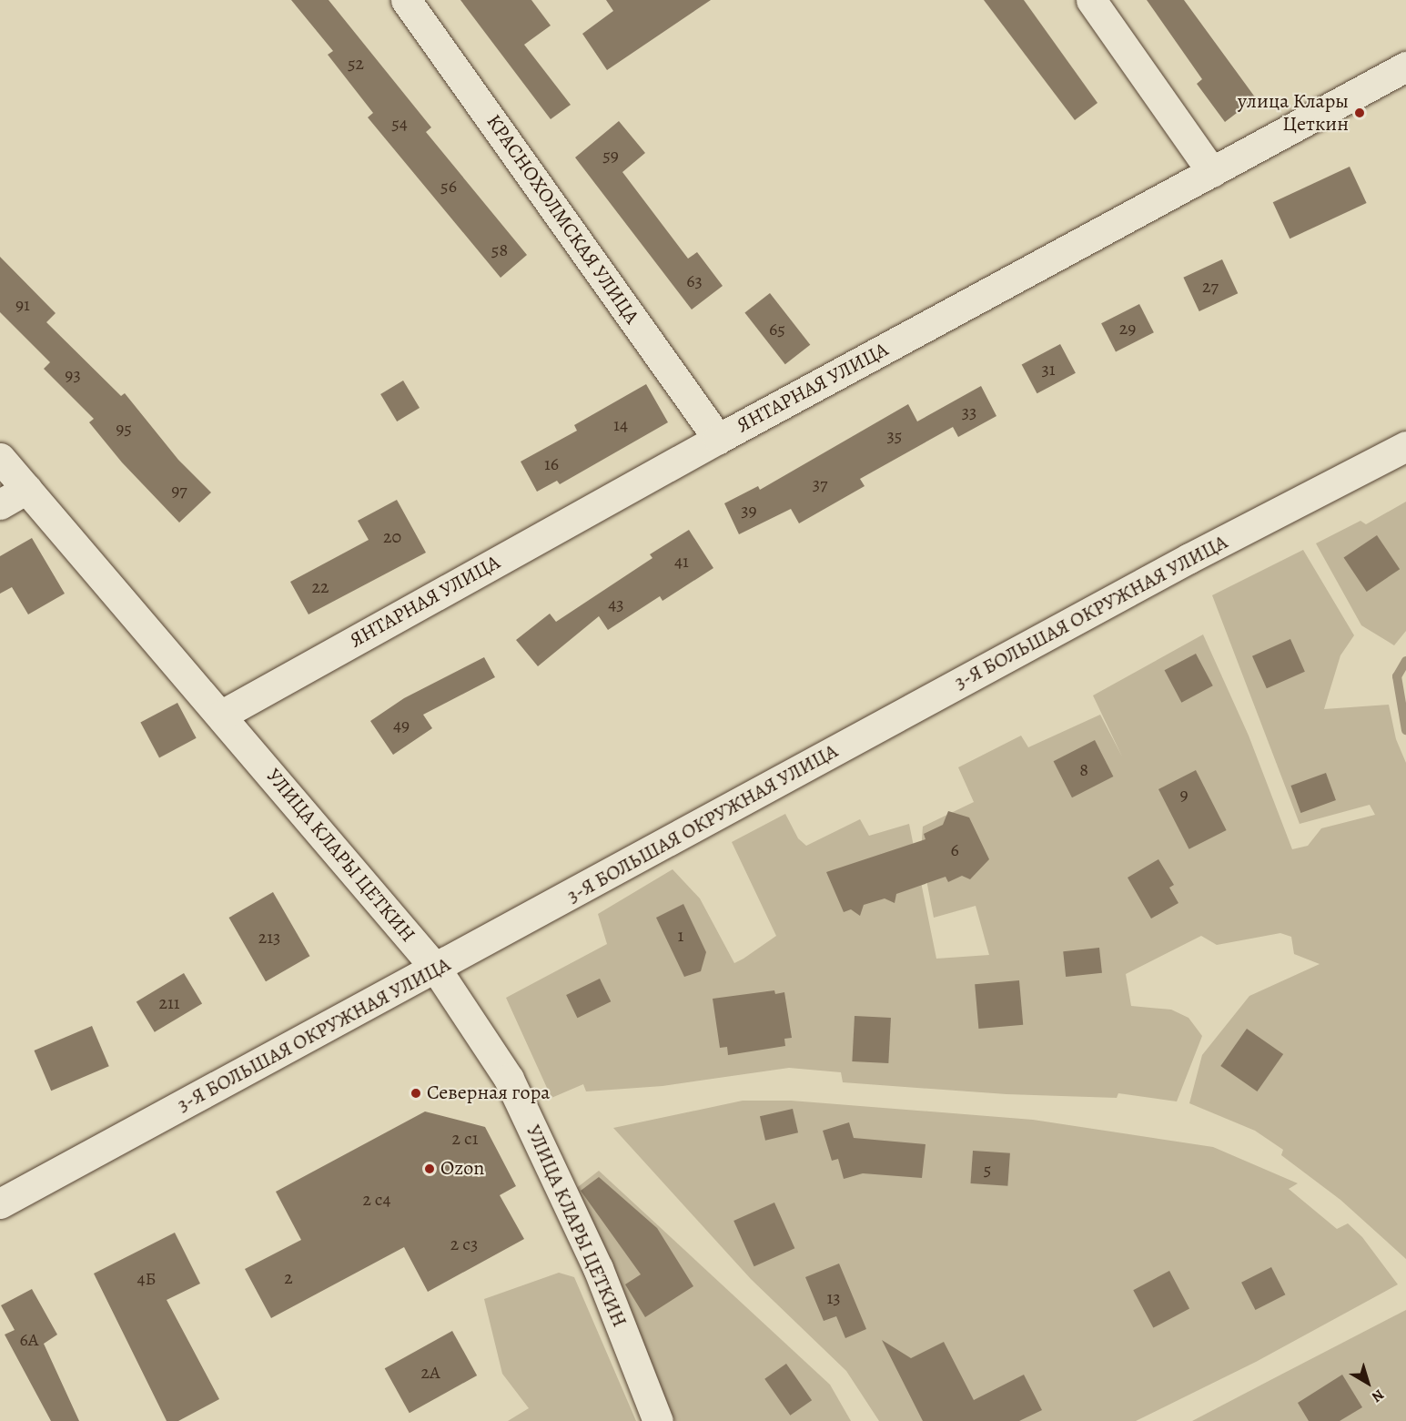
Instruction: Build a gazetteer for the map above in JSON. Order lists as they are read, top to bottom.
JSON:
{
  "streets": {
    "street": [
      "КРАСНОХОЛМСКАЯ УЛИЦА",
      "ЯНТАРНАЯ УЛИЦА",
      "3-Я БОЛЬШАЯ ОКРУЖНАЯ УЛИЦА",
      "УЛИЦА КЛАРЫ ЦЕТКИН"
    ]
  },
  "crossings": [
    ["КРАСНОХОЛМСКАЯ УЛИЦА", "ЯНТАРНАЯ УЛИЦА"],
    ["ЯНТАРНАЯ УЛИЦА", "УЛИЦА КЛАРЫ ЦЕТКИН"],
    ["3-Я БОЛЬШАЯ ОКРУЖНАЯ УЛИЦА", "УЛИЦА КЛАРЫ ЦЕТКИН"]
  ],
  "places": ["улица Клары Цеткин", "Северная гора", "Ozon"],
  "house_numbers": [
    "52",
    "54",
    "59",
    "56",
    "58",
    "63",
    "27",
    "91",
    "29",
    "65",
    "31",
    "93",
    "33",
    "14",
    "95",
    "35",
    "16",
    "37",
    "97",
    "39",
    "20",
    "41",
    "22",
    "43",
    "49",
    "8",
    "9",
    "6",
    "1",
    "213",
    "211",
    "2 с1",
    "5",
    "2 с4",
    "2 с3",
    "2",
    "4Б",
    "13",
    "6А",
    "2А"
  ],
  "north": "bottom right"
}
